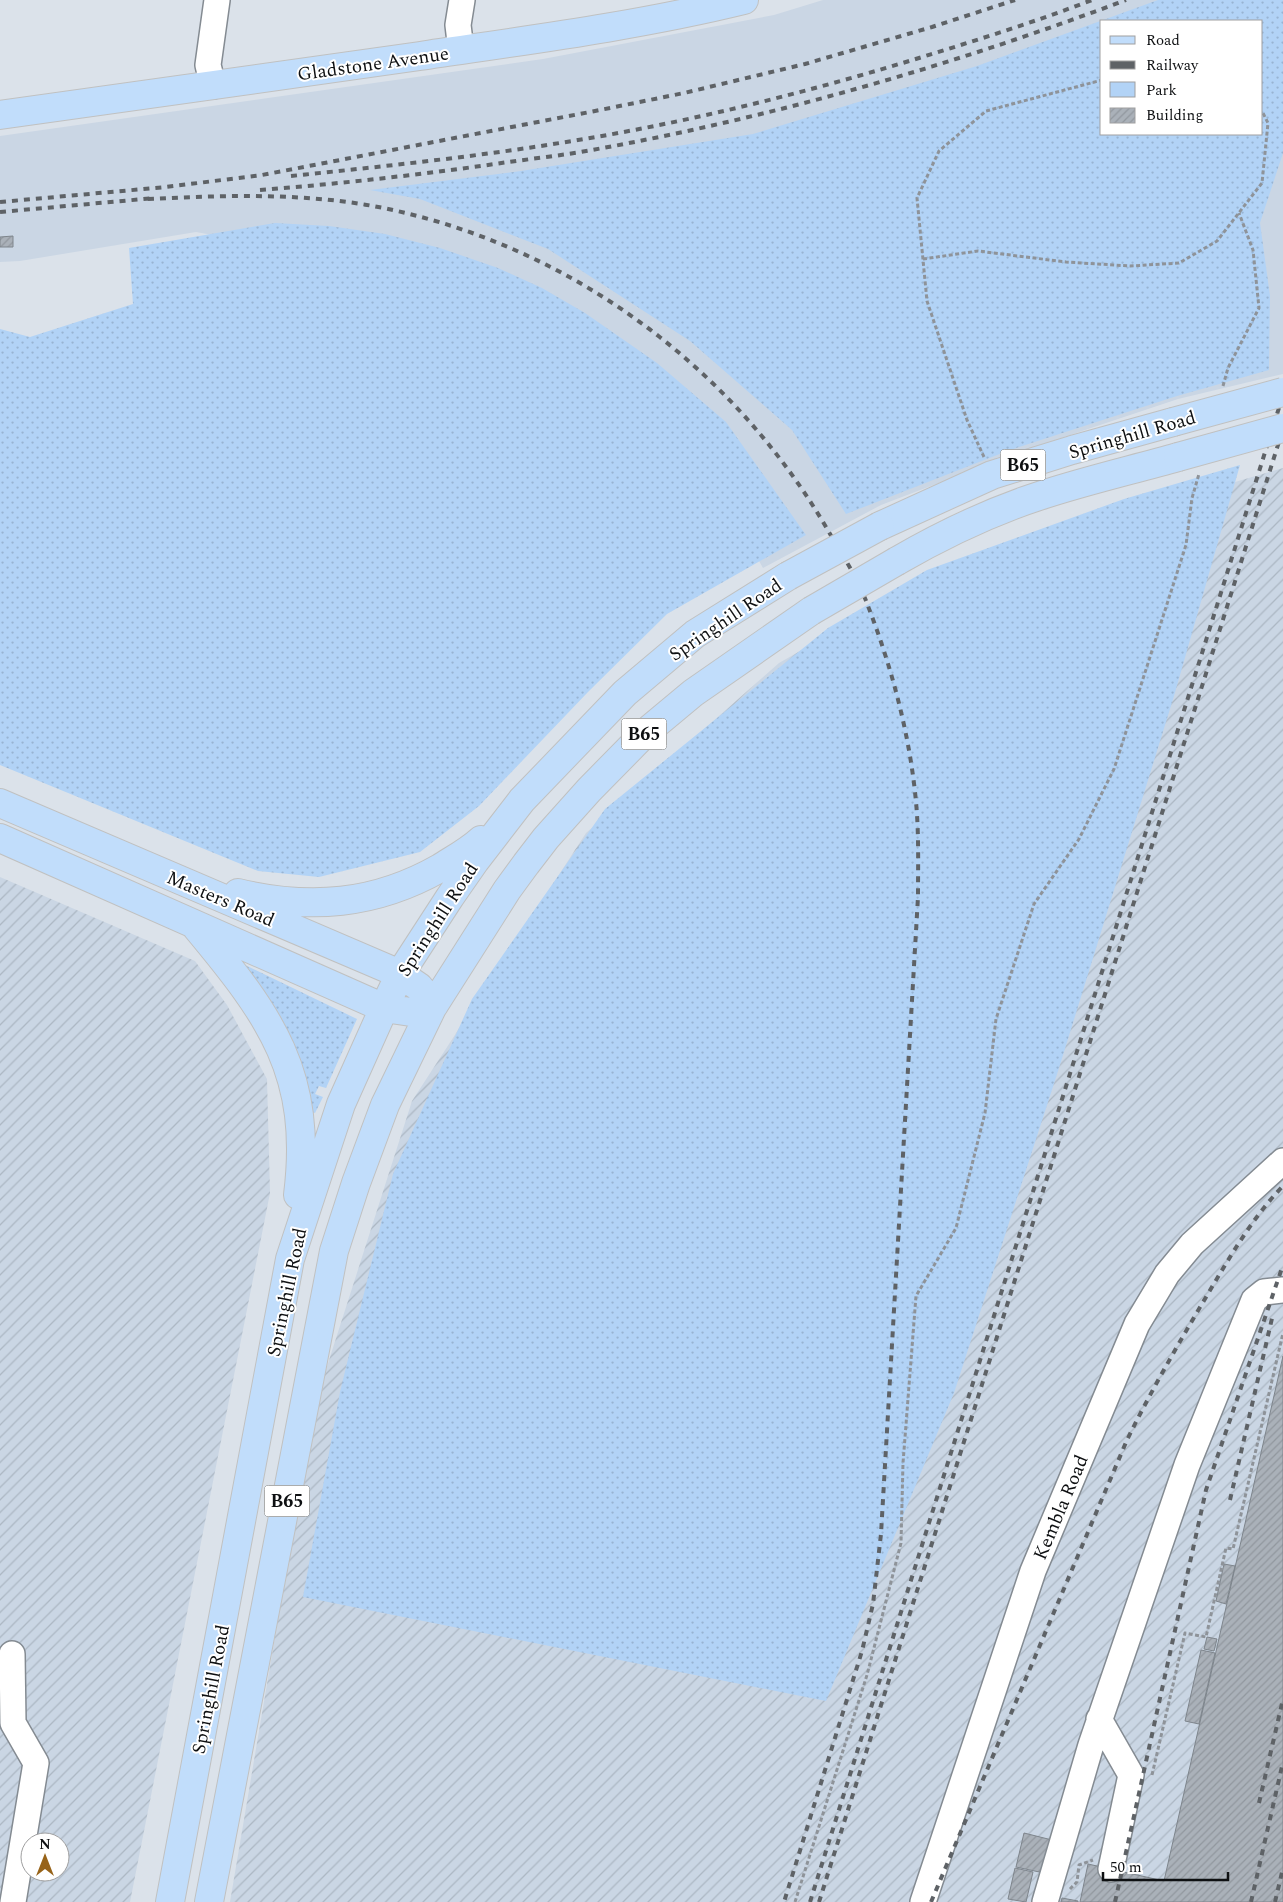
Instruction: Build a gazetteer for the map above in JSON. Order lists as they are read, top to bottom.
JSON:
{
  "streets": {
    "main road": [
      "Gladstone Avenue",
      "Springhill Road",
      "B65",
      "Masters Road"
    ],
    "street": ["Kembla Road"]
  },
  "crossings": [
    ["Springhill Road", "Masters Road"]
  ],
  "legend": [
    "Road",
    "Railway",
    "Park",
    "Building"
  ],
  "scale_bar": "50 m",
  "north": "top"
}
